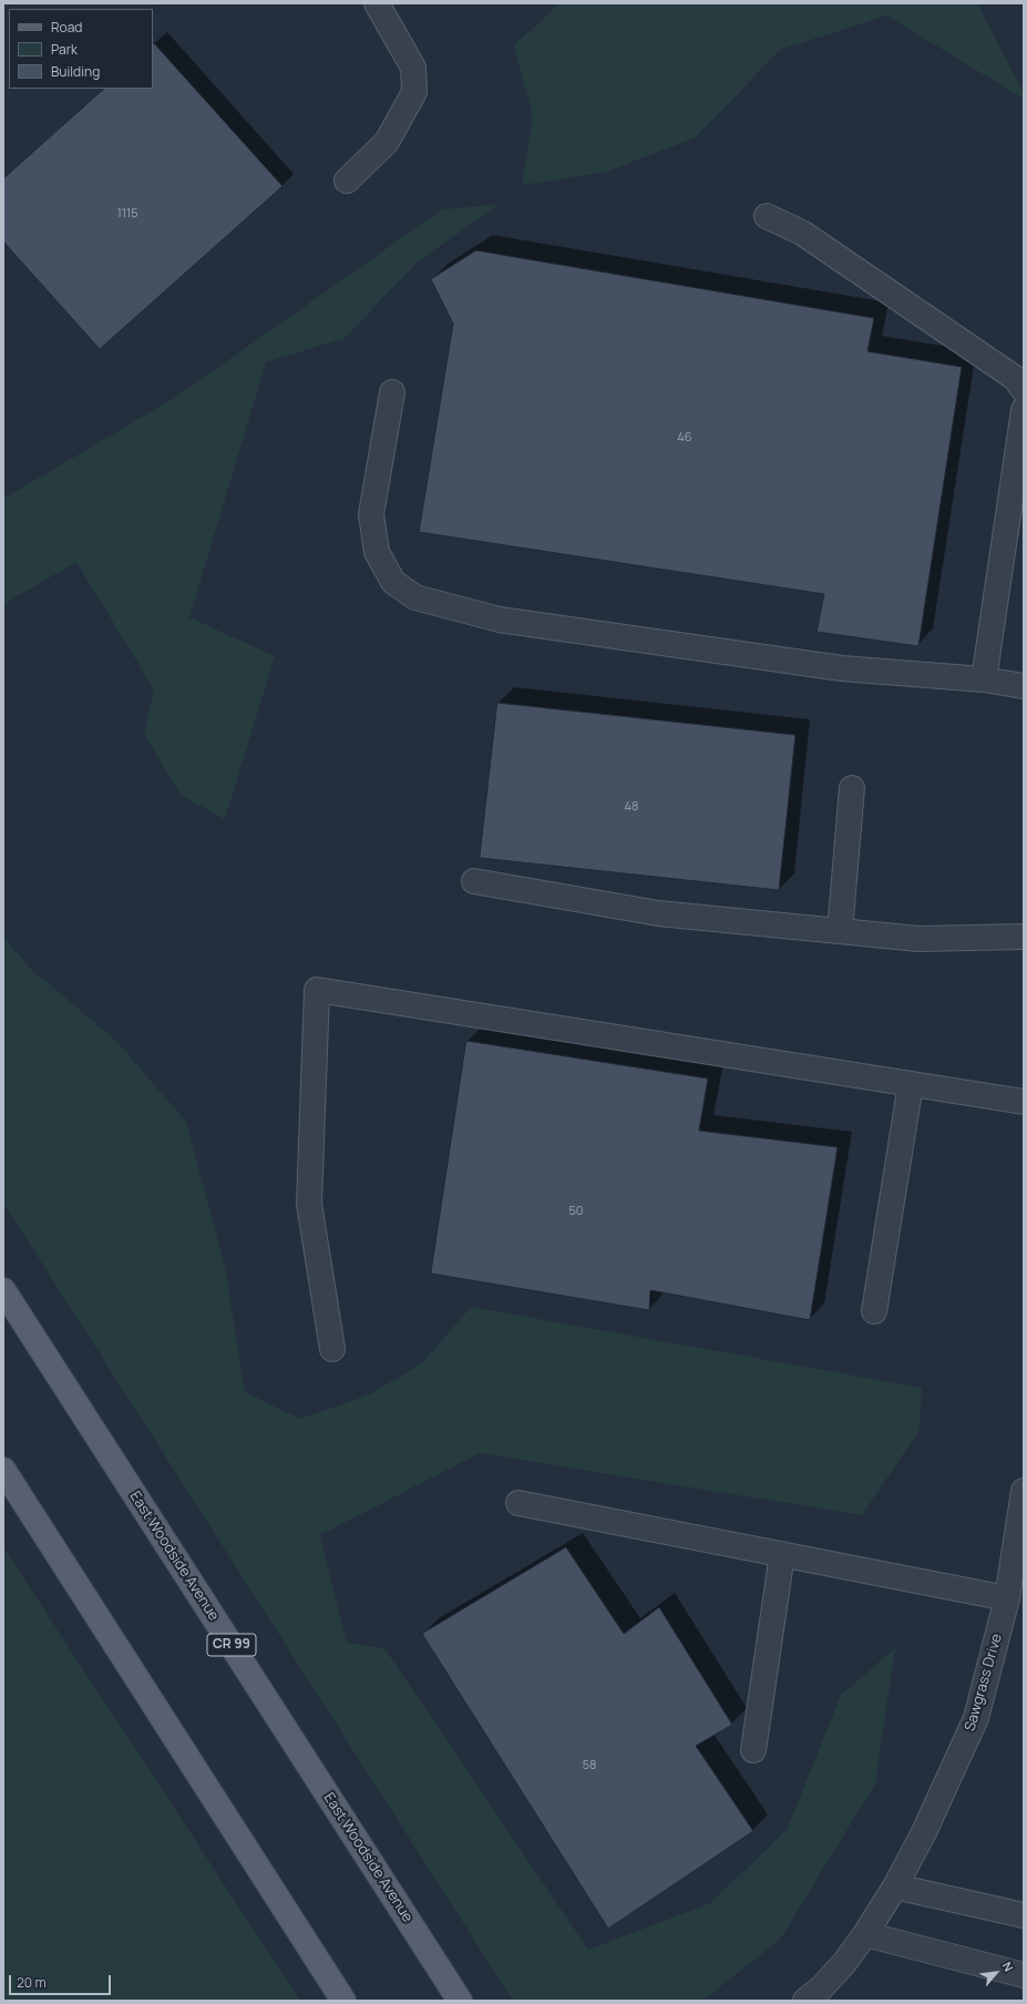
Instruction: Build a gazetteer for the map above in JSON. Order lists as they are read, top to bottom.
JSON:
{
  "streets": {
    "main road": ["East Woodside Avenue", "CR 99"],
    "street": ["Sawgrass Drive"]
  },
  "house_numbers": [
    "1115",
    "46",
    "48",
    "50",
    "58"
  ],
  "legend": ["Road", "Park", "Building"],
  "scale_bar": "20 m",
  "north": "top right"
}
